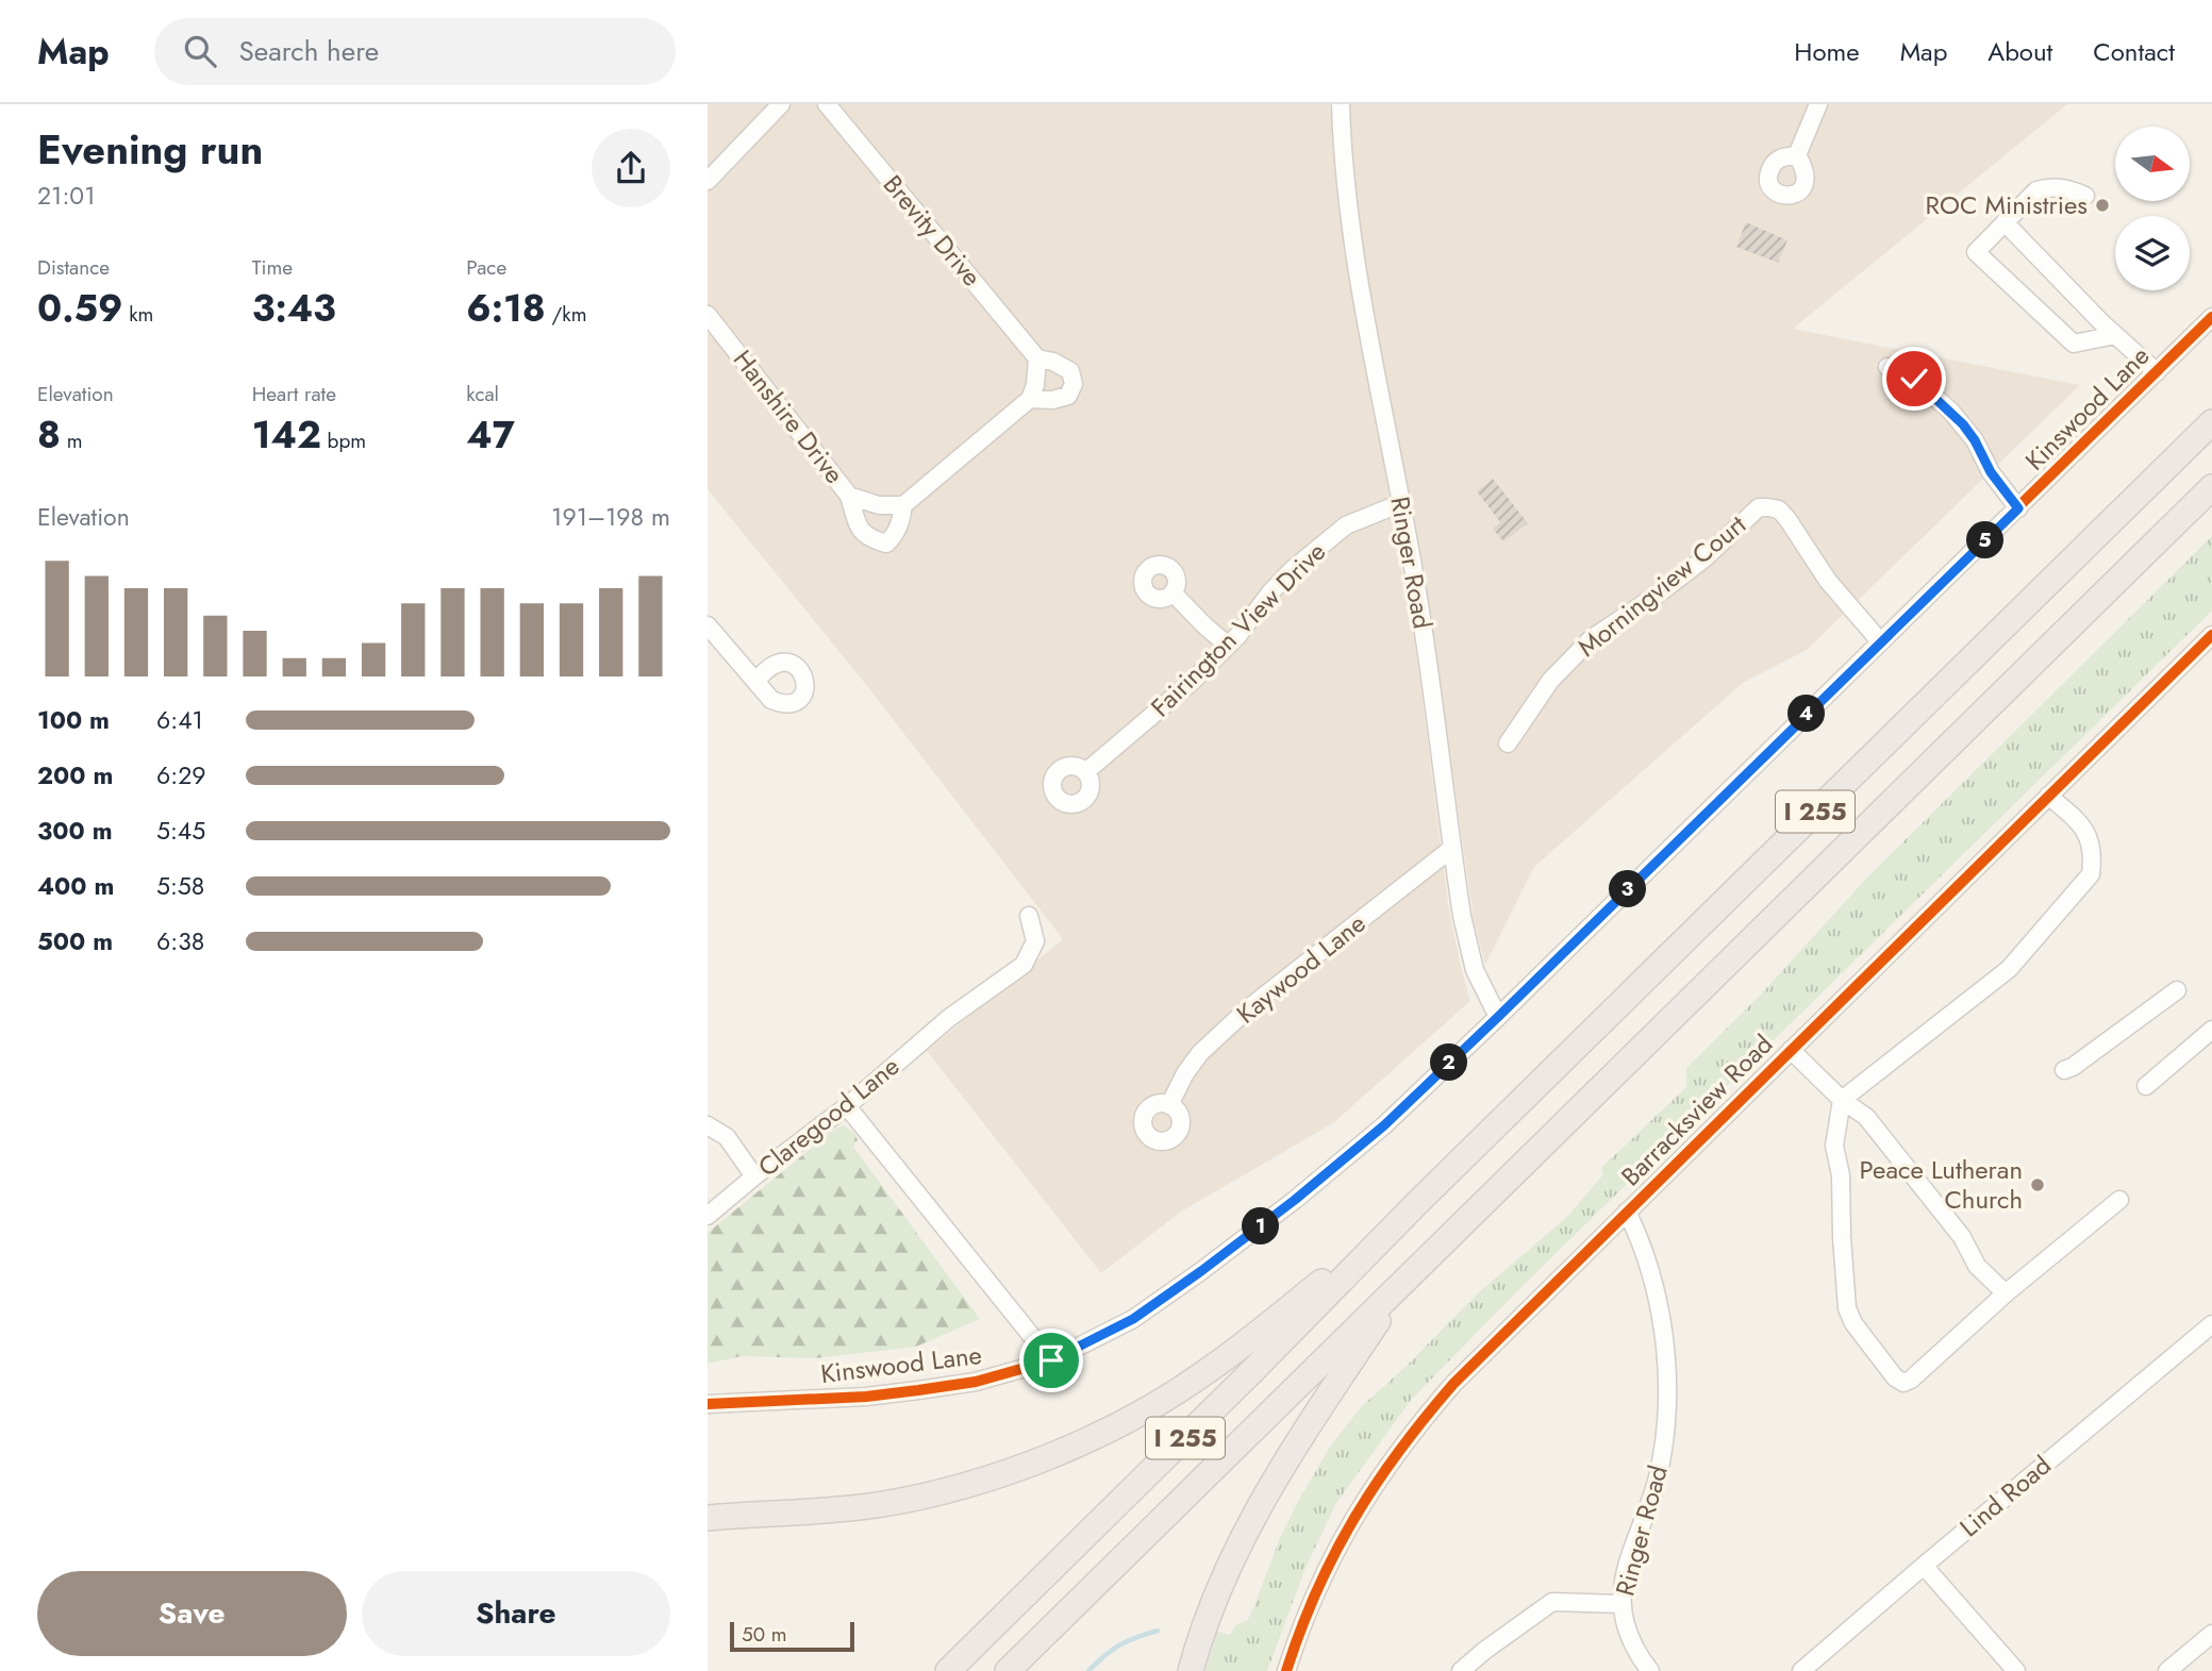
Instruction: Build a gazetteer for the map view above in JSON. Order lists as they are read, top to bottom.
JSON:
{
  "streets": {
    "highway": ["I 255"],
    "street": [
      "Brevity Drive",
      "Kinswood Lane",
      "Hanshire Drive",
      "Ringer Road",
      "Morningview Court",
      "Fairington View Drive",
      "Kaywood Lane",
      "Barracksview Road",
      "Claregood Lane",
      "Lind Road"
    ]
  },
  "crossings": [
    ["Kinswood Lane", "Ringer Road"],
    ["Kinswood Lane", "Morningview Court"],
    ["Ringer Road", "Fairington View Drive"],
    ["Ringer Road", "Kaywood Lane"],
    ["Ringer Road", "Barracksview Road"]
  ],
  "places": ["ROC Ministries", "Peace Lutheran Church"],
  "scale_bar": "50 m",
  "north": "right",
  "page": {
    "header": "Map",
    "search": "Search here",
    "nav": [
      "Home",
      "Map",
      "About",
      "Contact"
    ],
    "heading": ["Evening run", "21:01"],
    "stats": [
      ["Distance", "0.59 km"],
      ["Time", "3:43"],
      ["Pace", "6:18 /km"],
      ["Elevation", "8 m"],
      ["Heart rate", "142 bpm"],
      ["kcal", "47"]
    ],
    "chart": ["Elevation", "191–198 m"],
    "pins": [
      "5",
      "4",
      "3",
      "2",
      "1"
    ],
    "list": [
      {
        "name": "100 m",
        "note": "6:41"
      },
      {
        "name": "200 m",
        "note": "6:29"
      },
      {
        "name": "300 m",
        "note": "5:45"
      },
      {
        "name": "400 m",
        "note": "5:58"
      },
      {
        "name": "500 m",
        "note": "6:38"
      }
    ],
    "buttons": ["Save", "Share"],
    "scale": "50 m"
  }
}
